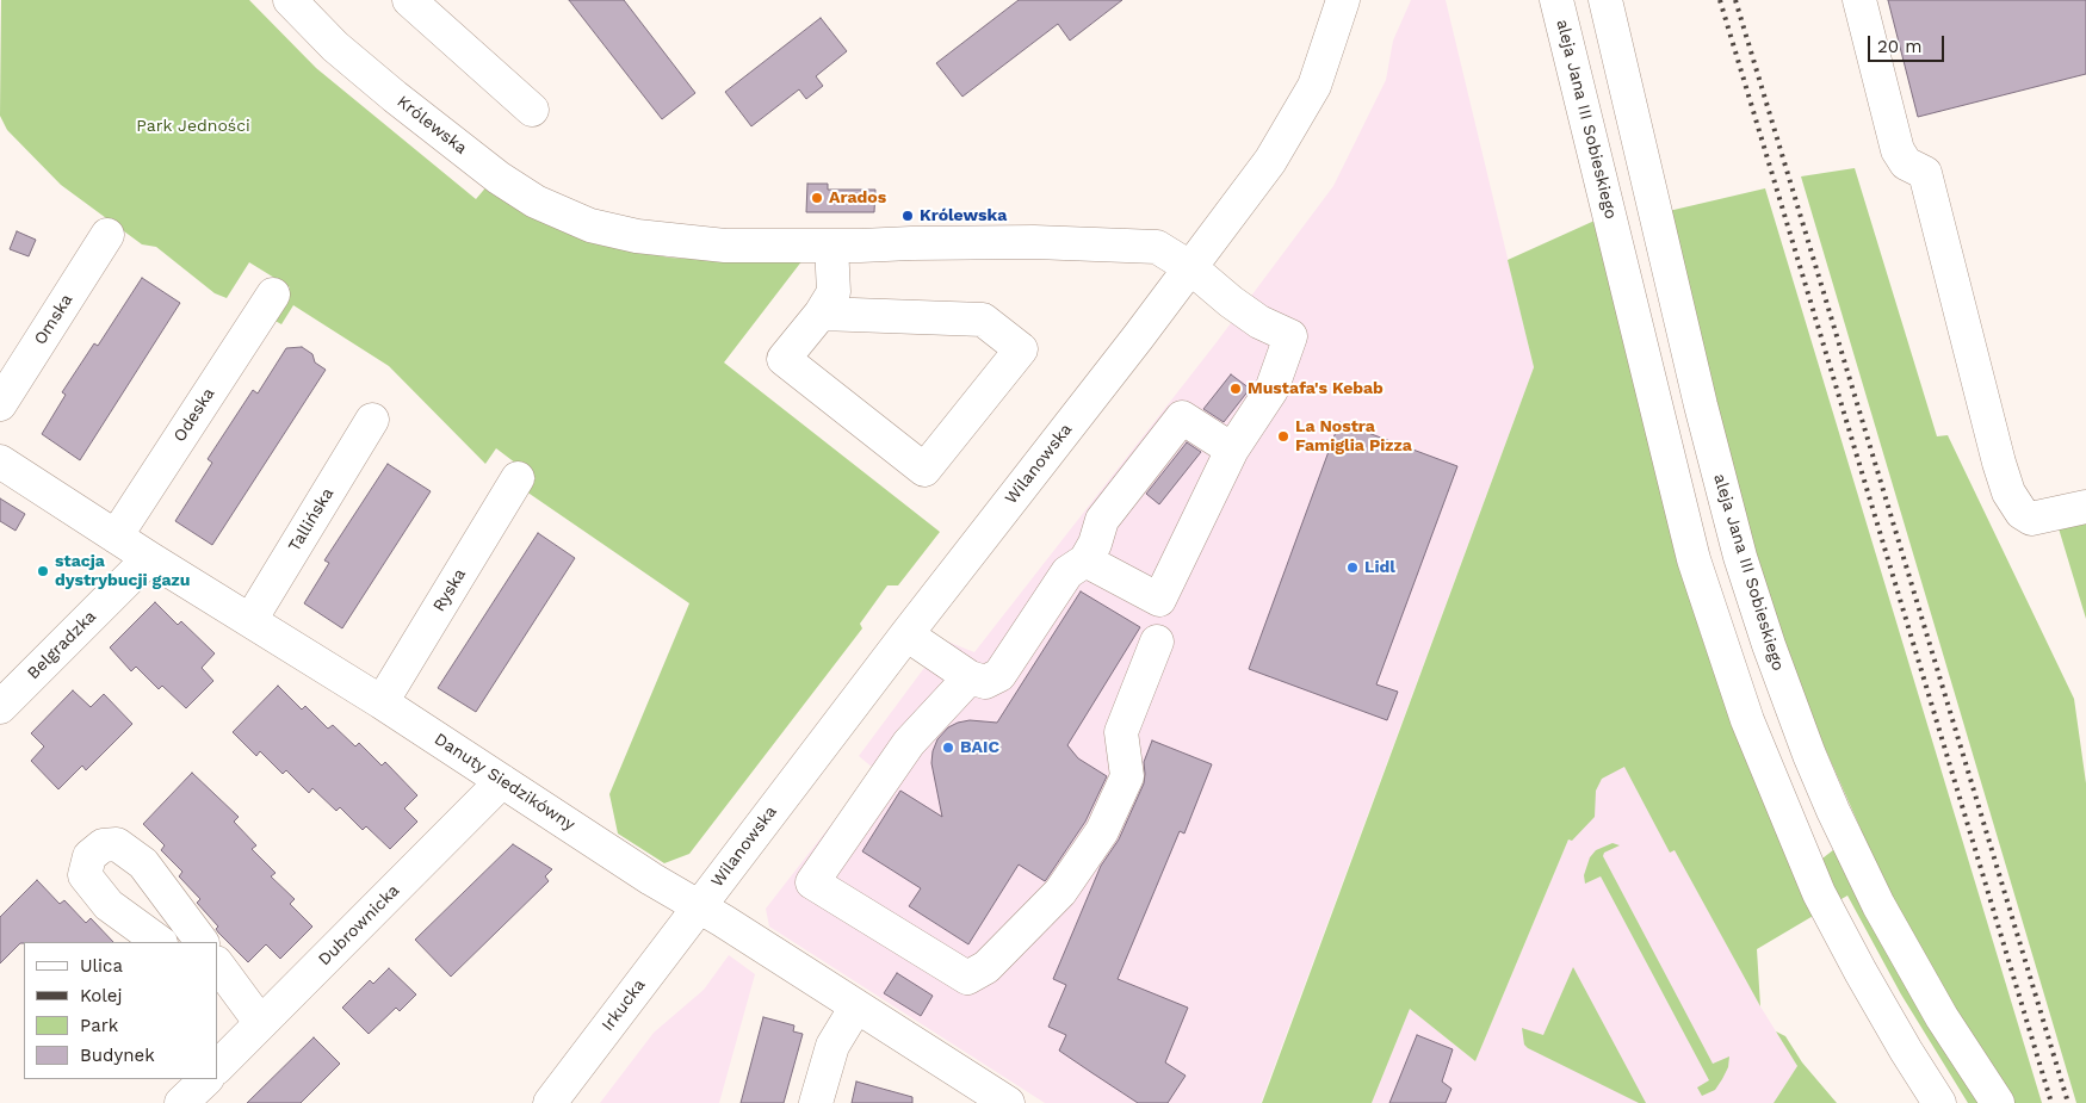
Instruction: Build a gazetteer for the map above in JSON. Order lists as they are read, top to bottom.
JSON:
{
  "streets": {
    "street": [
      "aleja Jana III Sobieskiego",
      "Królewska",
      "Omska",
      "Odeska",
      "Wilanowska",
      "Tallińska",
      "Ryska",
      "Belgradzka",
      "Danuty Siedzikówny",
      "Dubrownicka",
      "Irkucka"
    ]
  },
  "crossings": [
    ["Królewska", "Wilanowska"],
    ["Odeska", "Danuty Siedzikówny"],
    ["Wilanowska", "Danuty Siedzikówny"],
    ["Wilanowska", "Irkucka"],
    ["Tallińska", "Danuty Siedzikówny"],
    ["Ryska", "Danuty Siedzikówny"],
    ["Belgradzka", "Danuty Siedzikówny"],
    ["Danuty Siedzikówny", "Dubrownicka"],
    ["Danuty Siedzikówny", "Irkucka"]
  ],
  "parks": ["Park Jedności"],
  "places": [
    "Arados",
    "Królewska",
    "Mustafa's Kebab",
    "La Nostra Famiglia Pizza",
    "Lidl",
    "stacja dystrybucji gazu",
    "BAIC"
  ],
  "legend": [
    "Ulica",
    "Kolej",
    "Park",
    "Budynek"
  ],
  "scale_bar": "20 m"
}
